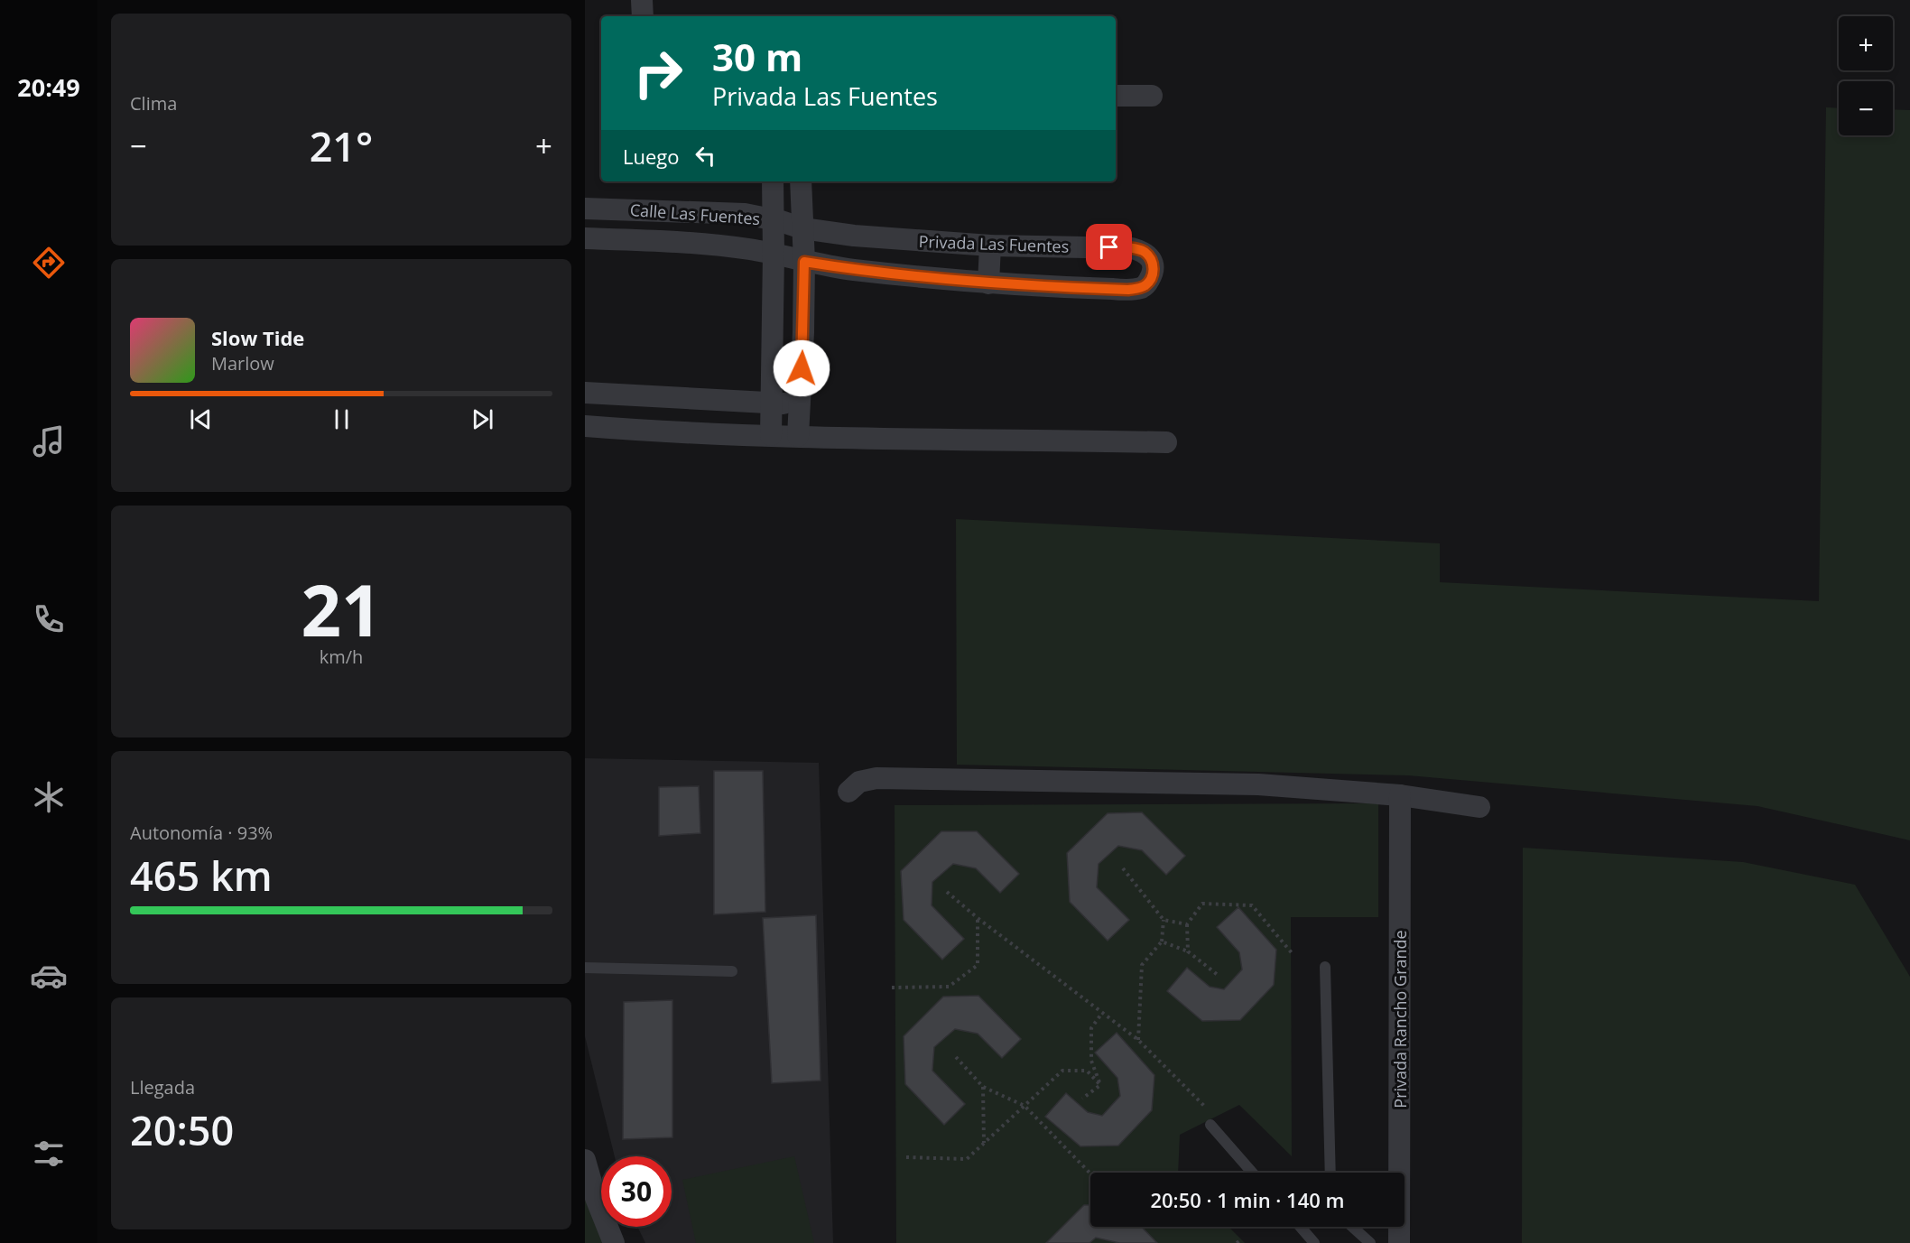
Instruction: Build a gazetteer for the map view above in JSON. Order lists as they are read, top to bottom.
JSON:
{
  "streets": {
    "street": ["Calle Las Fuentes", "Privada Las Fuentes", "Privada Rancho Grande"]
  },
  "crossings": [
    ["Calle Las Fuentes", "Privada Las Fuentes"]
  ],
  "page": {
    "tabs": "20:49",
    "tile": [
      "Clima",
      ["21", "km/h"],
      ["Autonomía · 93%", "465 km"],
      ["Llegada", "20:50"]
    ],
    "map_buttons": ["+", "−"],
    "turn": ["30 m", "Privada Las Fuentes"],
    "heat": ["−", "21°", "+"],
    "then": "Luego",
    "song": ["Slow Tide", "Marlow"],
    "limit": "30",
    "trip": "20:50 · 1 min · 140 m"
  }
}
